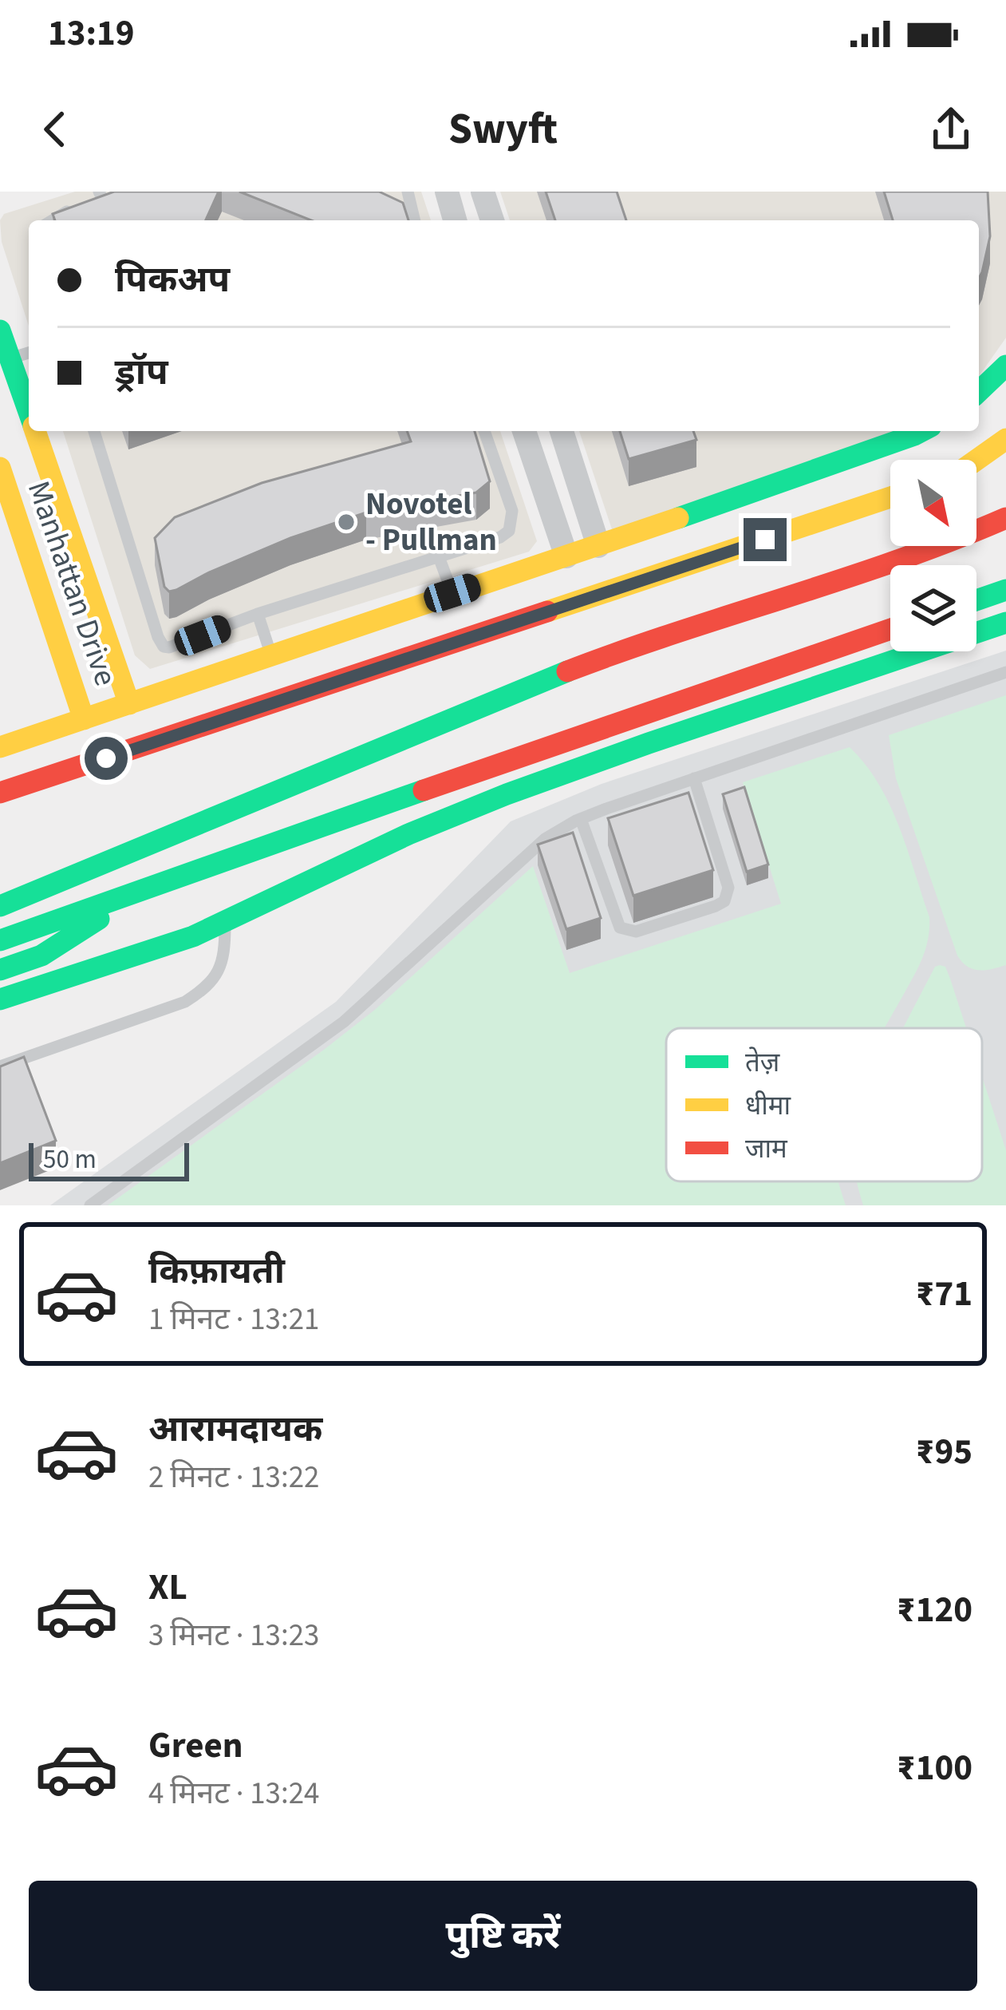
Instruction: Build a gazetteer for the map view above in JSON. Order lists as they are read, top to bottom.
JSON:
{
  "streets": {
    "street": ["Manhattan Drive"]
  },
  "places": ["Novotel - Pullman"],
  "legend": ["तेज़", "धीमा", "जाम"],
  "scale_bar": "50 m",
  "north": "bottom right",
  "page": {
    "status": "13:19",
    "header": "Swyft",
    "banner": ["पिकअप", "ड्रॉप"],
    "scale": "50 m",
    "list": [
      {
        "name": "किफ़ायती",
        "note": "1 मिनट · 13:21",
        "value": "₹71"
      },
      {
        "name": "आरामदायक",
        "note": "2 मिनट · 13:22",
        "value": "₹95"
      },
      {
        "name": "XL",
        "note": "3 मिनट · 13:23",
        "value": "₹120"
      },
      {
        "name": "Green",
        "note": "4 मिनट · 13:24",
        "value": "₹100"
      }
    ],
    "buttons": "पुष्टि करें"
  }
}
